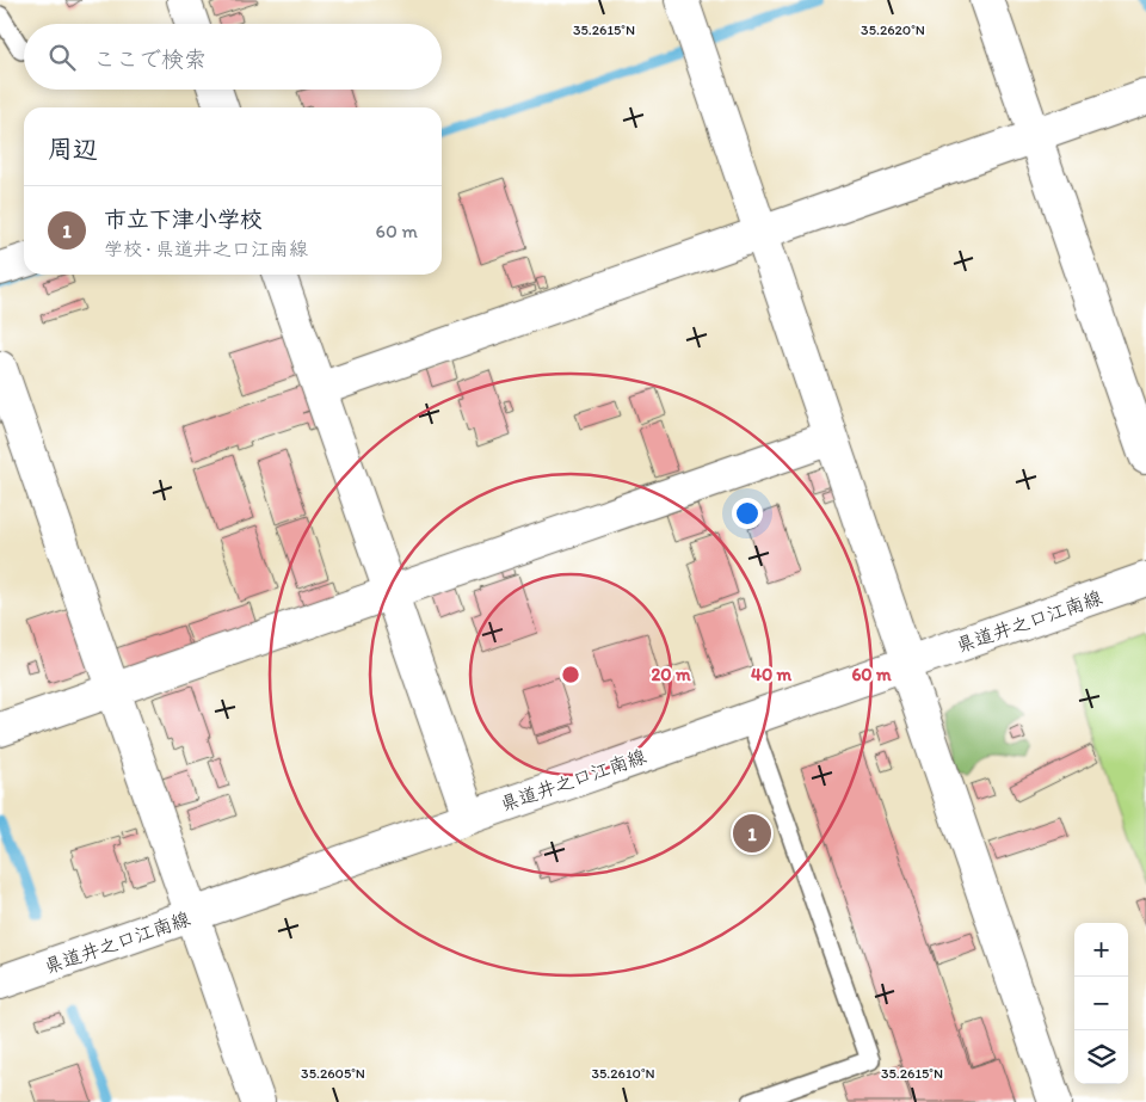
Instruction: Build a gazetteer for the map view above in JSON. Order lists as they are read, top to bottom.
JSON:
{
  "streets": {
    "street": ["県道井之口江南線"]
  },
  "page": {
    "search": "ここで検索",
    "heading": "周辺",
    "list": [
      {
        "mark": "1",
        "name": "市立下津小学校",
        "note": "学校 · 県道井之口江南線",
        "value": "60 m"
      }
    ],
    "pins": "1",
    "map_buttons": ["+", "−"]
  },
  "coordinates": [
    "35.2615°N",
    "35.2620°N",
    "35.2605°N",
    "35.2610°N"
  ],
  "rings": ["20 m", "40 m", "60 m"]
}
